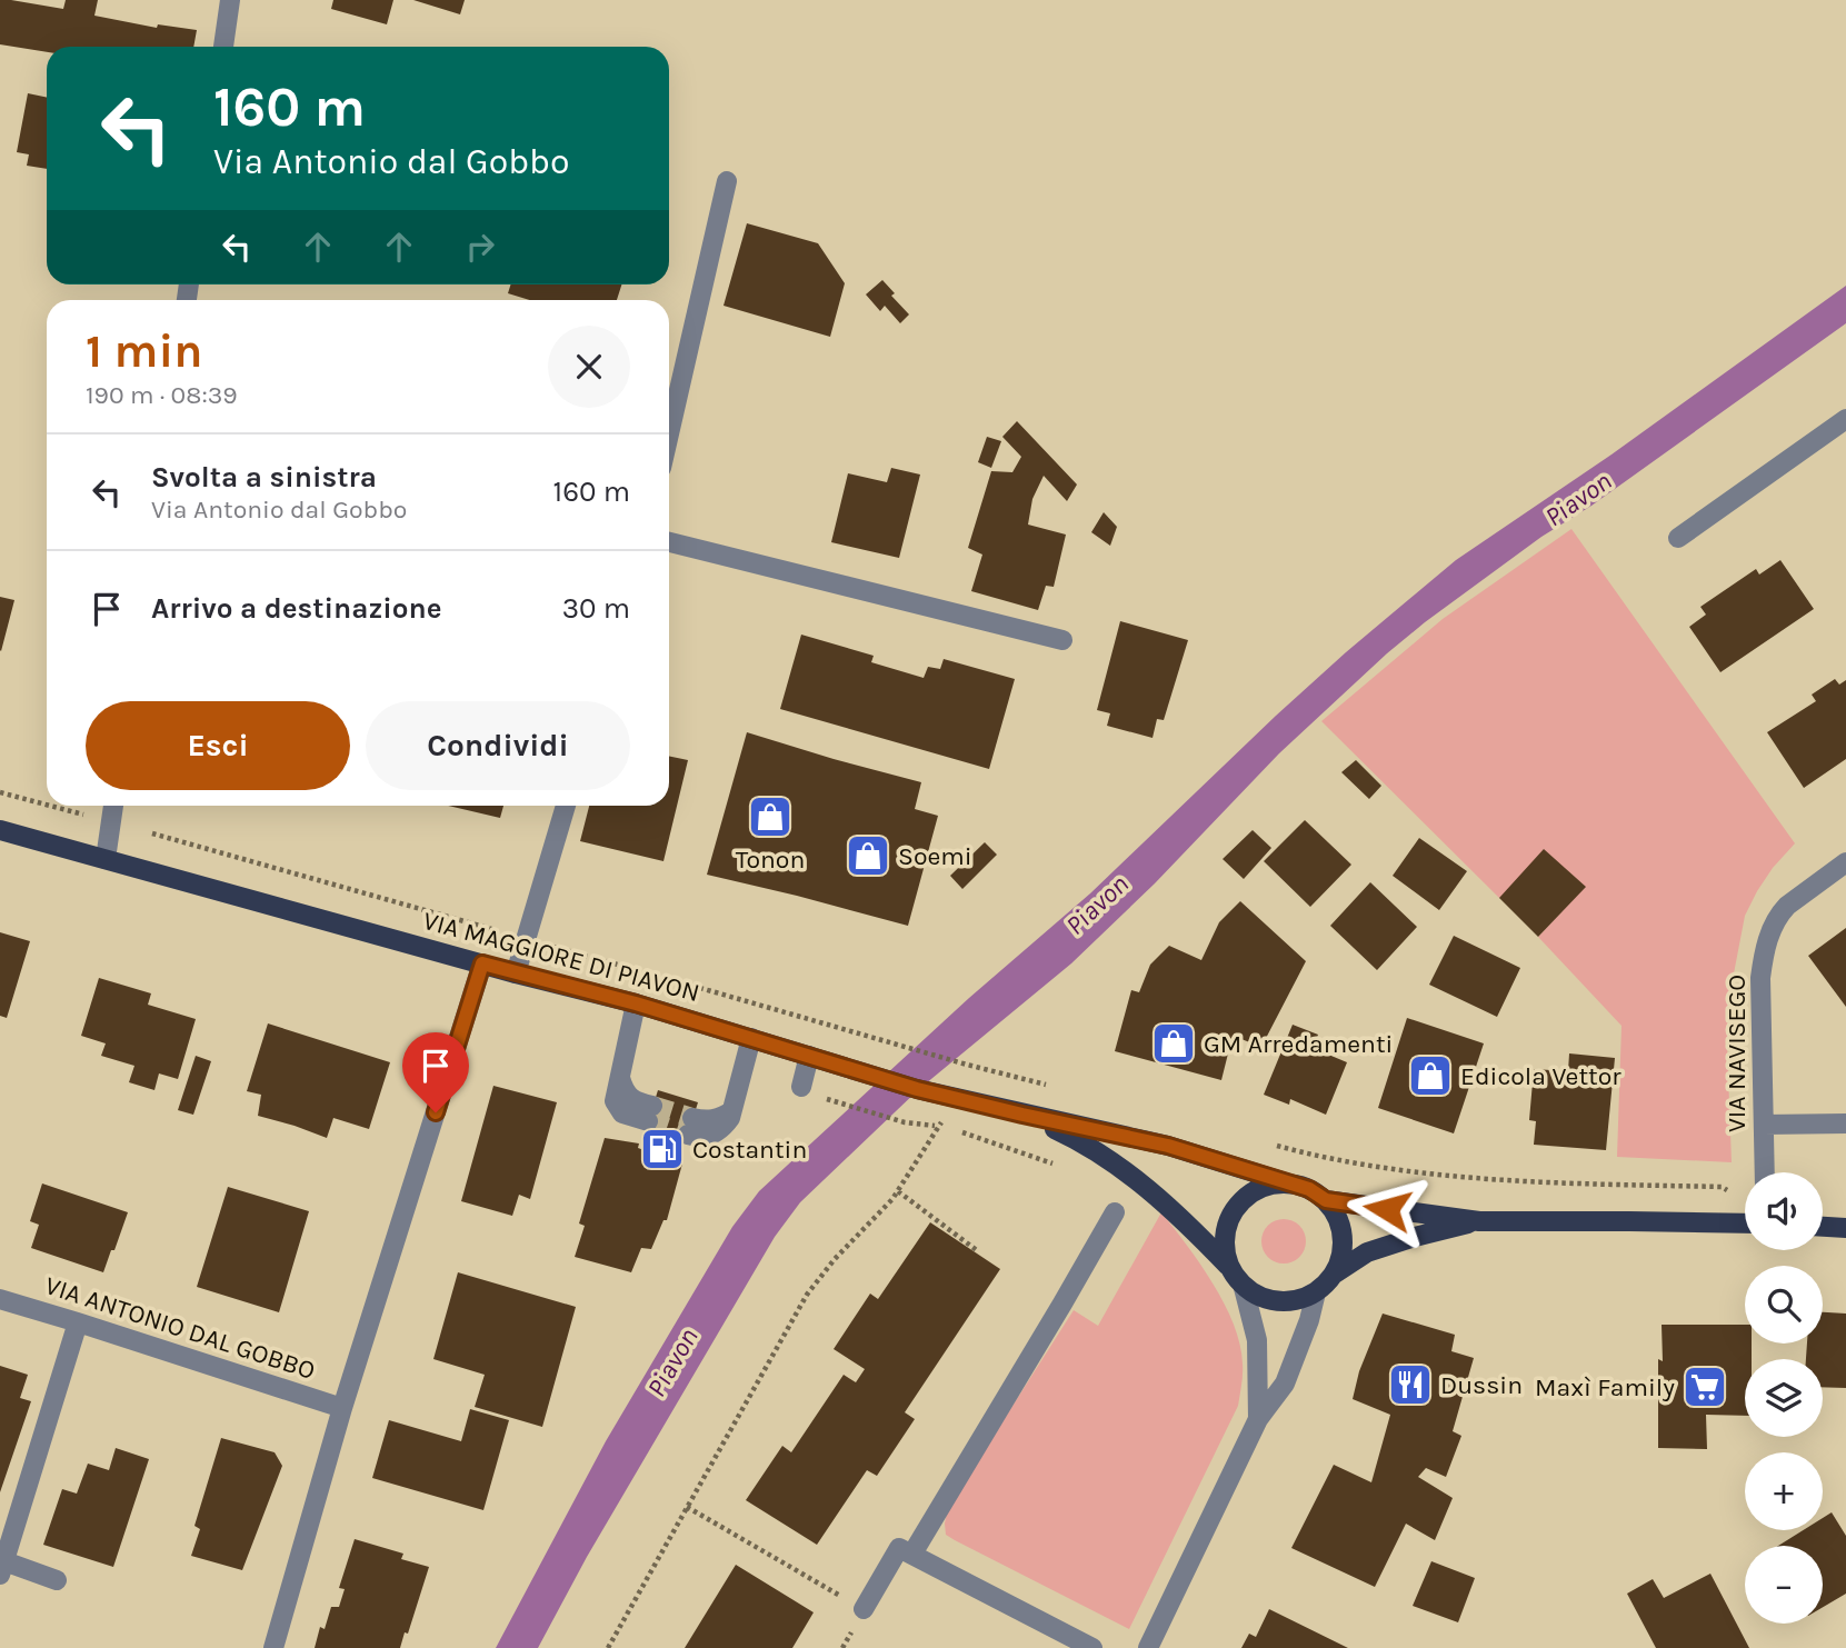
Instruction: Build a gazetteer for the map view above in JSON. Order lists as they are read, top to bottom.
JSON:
{
  "streets": {
    "main road": ["VIA MAGGIORE DI PIAVON"],
    "street": ["VIA NAVISEGO", "VIA ANTONIO DAL GOBBO"]
  },
  "water": ["Piavon"],
  "places": {
    "shop": [
      "Tonon",
      "Soemi",
      "GM Arredamenti",
      "Edicola Vettor"
    ],
    "fuel station": ["Costantin"],
    "restaurant": ["Dussin"],
    "supermarket": ["Maxì Family"]
  },
  "page": {
    "turn": ["160 m", "Via Antonio dal Gobbo"],
    "heading": ["1 min", "190 m · 08:39"],
    "list": [
      {
        "name": "Svolta a sinistra",
        "note": "Via Antonio dal Gobbo",
        "value": "160 m"
      },
      {
        "name": "Arrivo a destinazione",
        "value": "30 m"
      }
    ],
    "buttons": ["Esci", "Condividi"],
    "map_buttons": ["+", "−"]
  }
}
